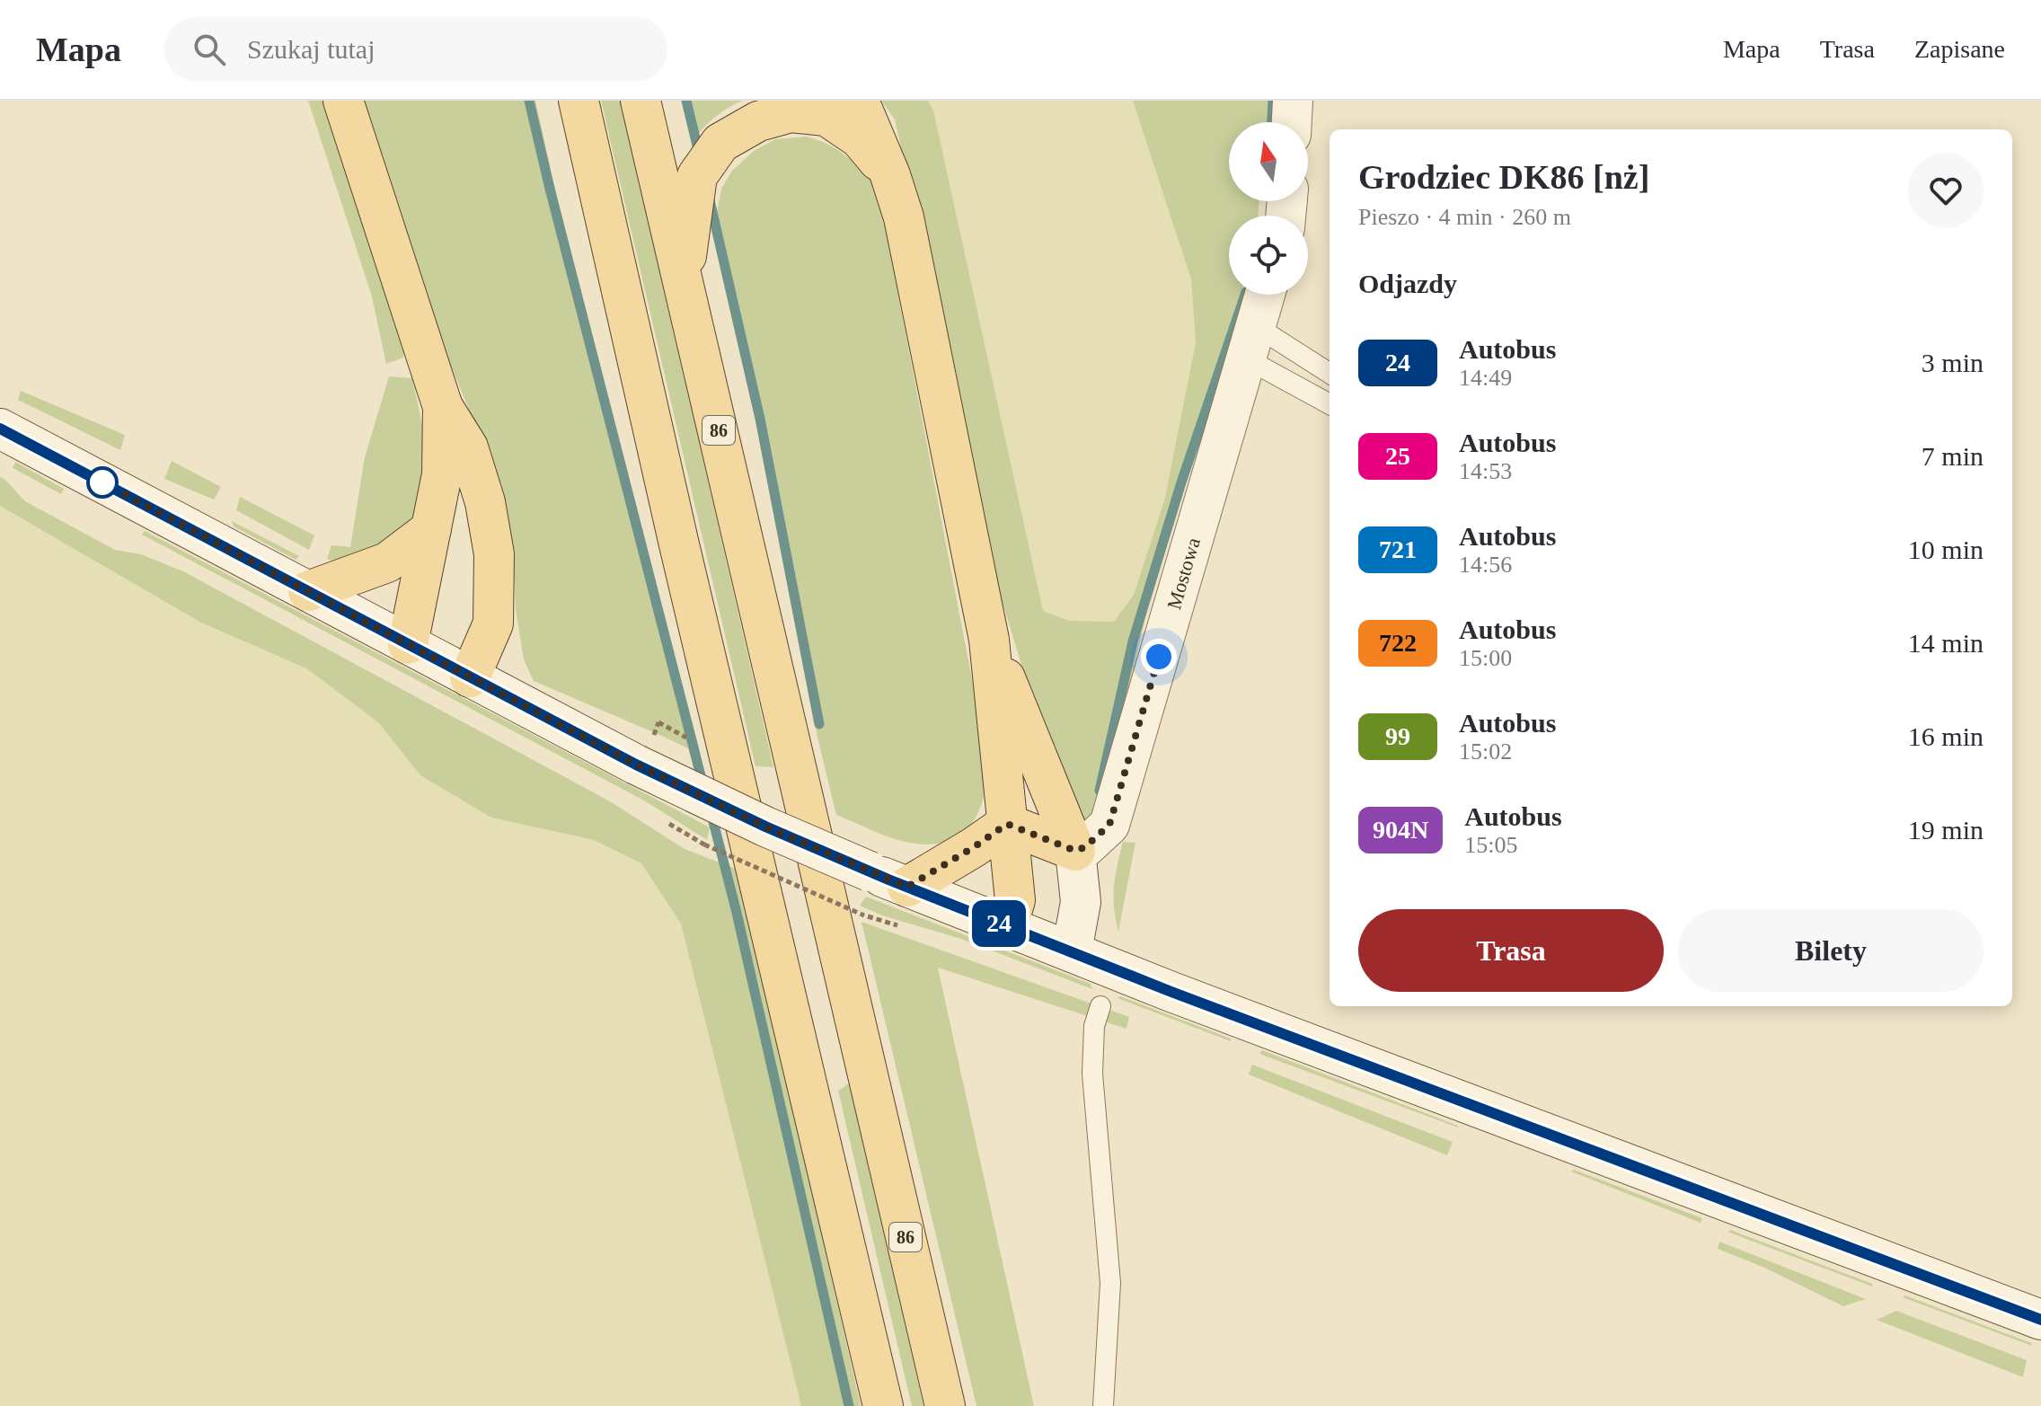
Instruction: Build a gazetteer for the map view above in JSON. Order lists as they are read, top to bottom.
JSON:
{
  "streets": {
    "main road": ["86"],
    "street": ["Mostowa"]
  },
  "lines": ["bus line 24"],
  "north": "top",
  "page": {
    "header": "Mapa",
    "search": "Szukaj tutaj",
    "nav": ["Mapa", "Trasa", "Zapisane"],
    "on_map": "24",
    "heading": [
      ["Grodziec DK86 [nż]", "Pieszo · 4 min · 260 m"],
      "Odjazdy"
    ],
    "list": [
      {
        "mark": "24",
        "name": "Autobus",
        "note": "14:49",
        "value": "3 min"
      },
      {
        "mark": "25",
        "name": "Autobus",
        "note": "14:53",
        "value": "7 min"
      },
      {
        "mark": "721",
        "name": "Autobus",
        "note": "14:56",
        "value": "10 min"
      },
      {
        "mark": "722",
        "name": "Autobus",
        "note": "15:00",
        "value": "14 min"
      },
      {
        "mark": "99",
        "name": "Autobus",
        "note": "15:02",
        "value": "16 min"
      },
      {
        "mark": "904N",
        "name": "Autobus",
        "note": "15:05",
        "value": "19 min"
      }
    ],
    "buttons": ["Trasa", "Bilety"]
  }
}
